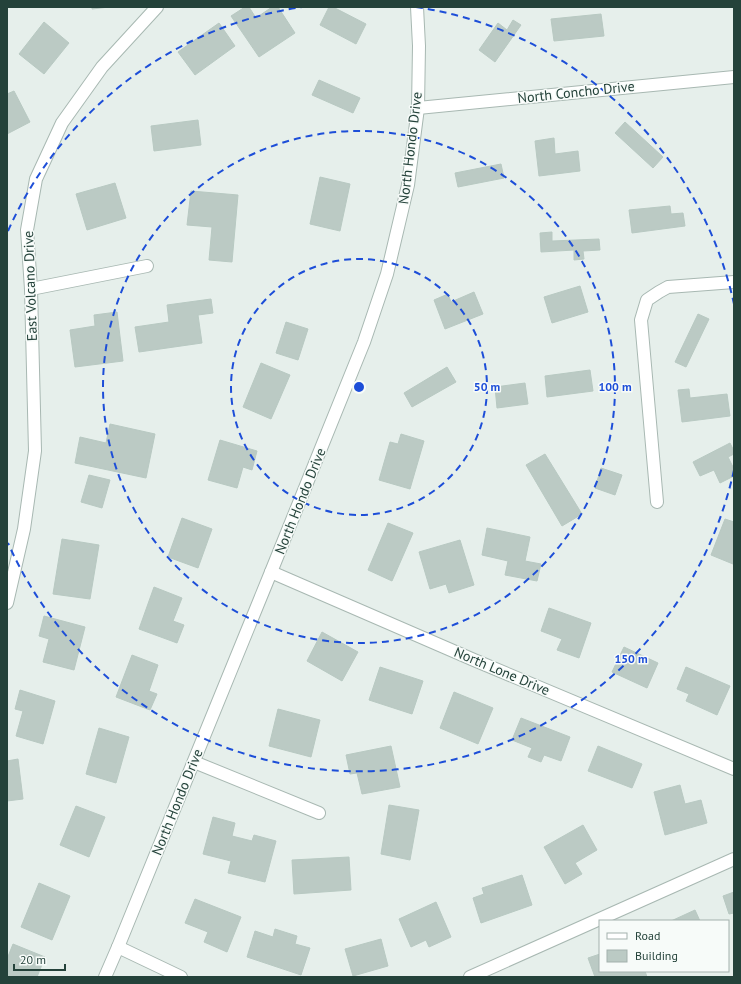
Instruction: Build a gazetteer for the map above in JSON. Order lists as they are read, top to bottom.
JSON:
{
  "streets": {
    "street": [
      "North Concho Drive",
      "North Hondo Drive",
      "East Volcano Drive",
      "North Lone Drive"
    ]
  },
  "crossings": [
    ["North Concho Drive", "North Hondo Drive"],
    ["North Hondo Drive", "North Lone Drive"]
  ],
  "legend": ["Road", "Building"],
  "scale_bar": "20 m",
  "rings": ["50 m", "100 m", "150 m"]
}
